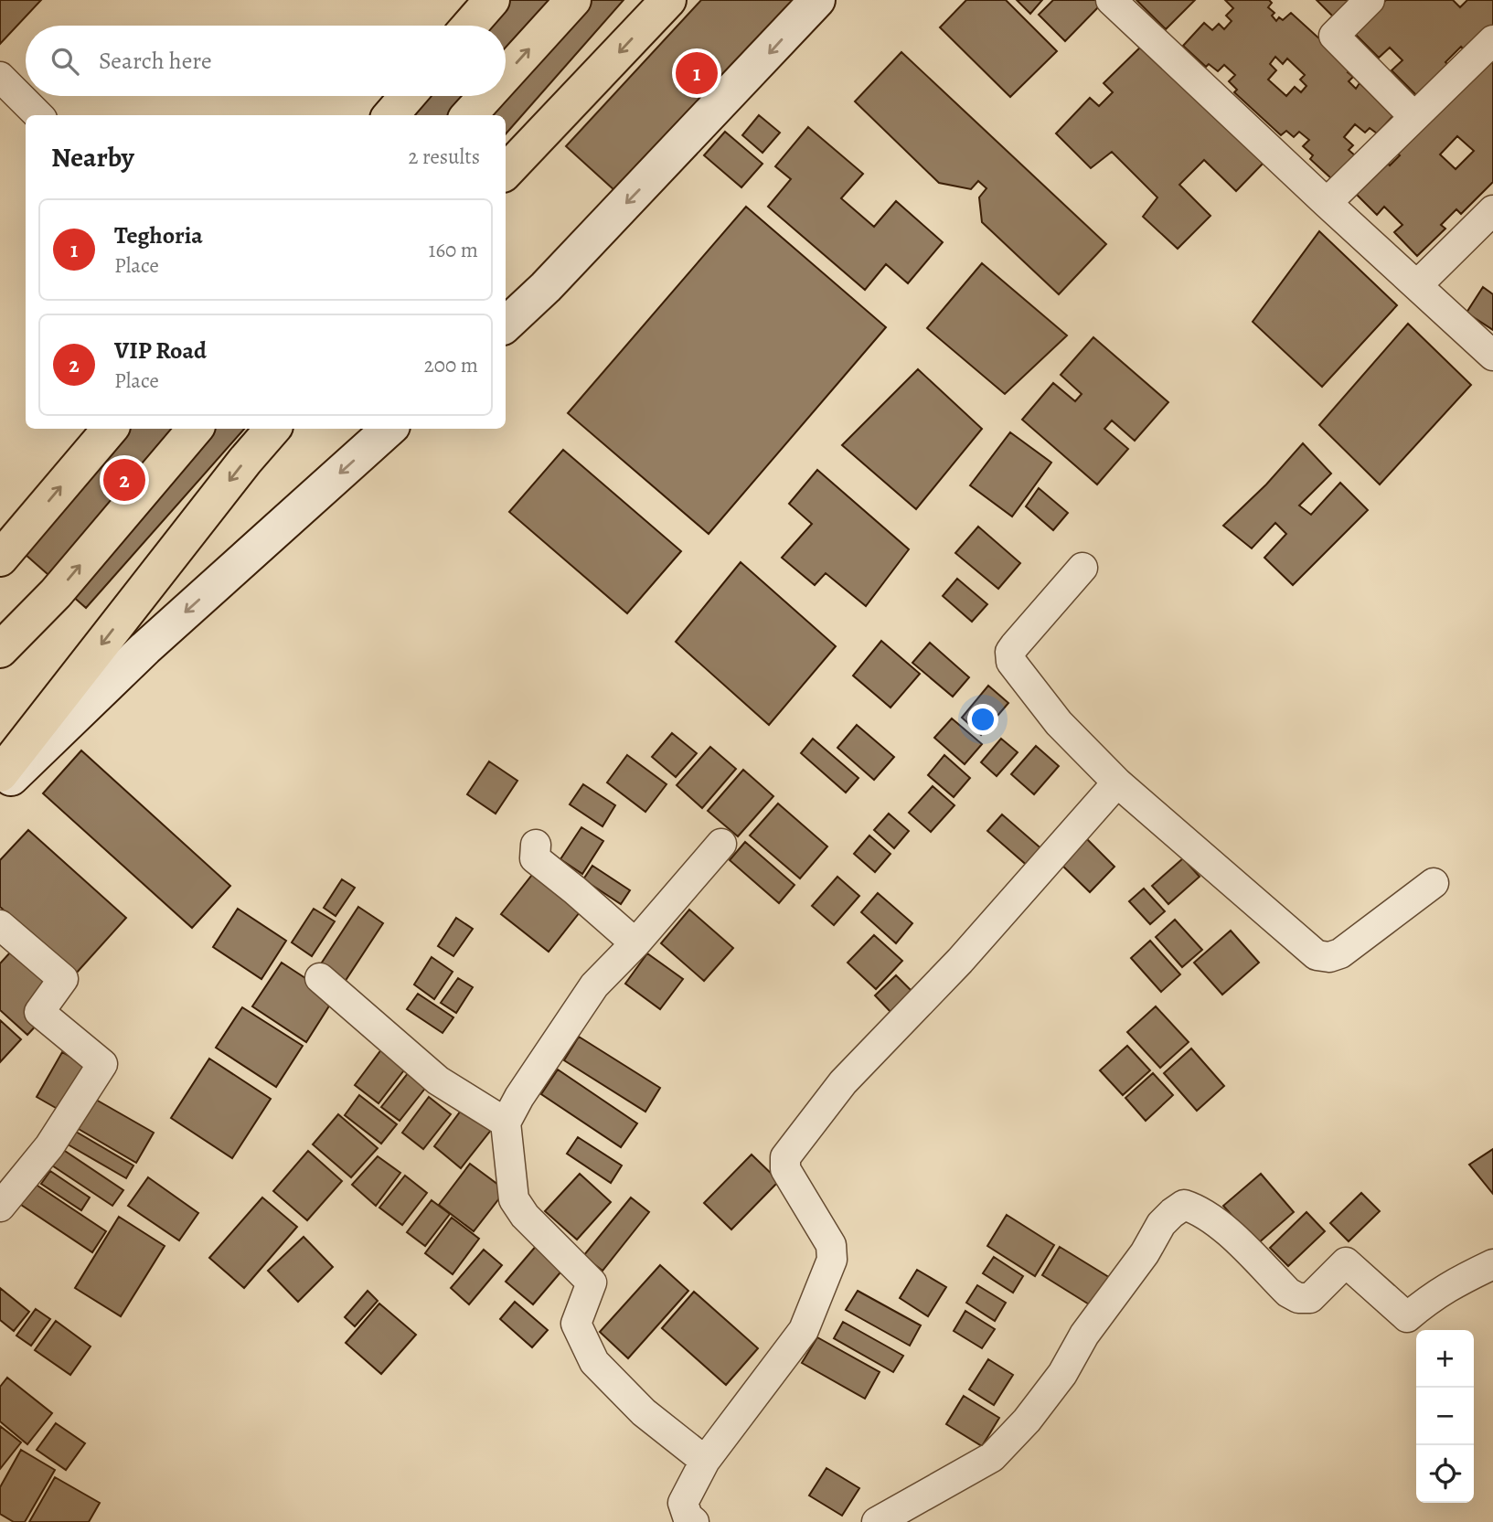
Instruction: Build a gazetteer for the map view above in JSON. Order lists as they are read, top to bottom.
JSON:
{
  "page": {
    "search": "Search here",
    "pins": ["1", "2"],
    "heading": ["Nearby", "2 results"],
    "list": [
      {
        "mark": "1",
        "name": "Teghoria",
        "note": "Place",
        "value": "160 m"
      },
      {
        "mark": "2",
        "name": "VIP Road",
        "note": "Place",
        "value": "200 m"
      }
    ],
    "map_buttons": ["+", "−"]
  }
}
